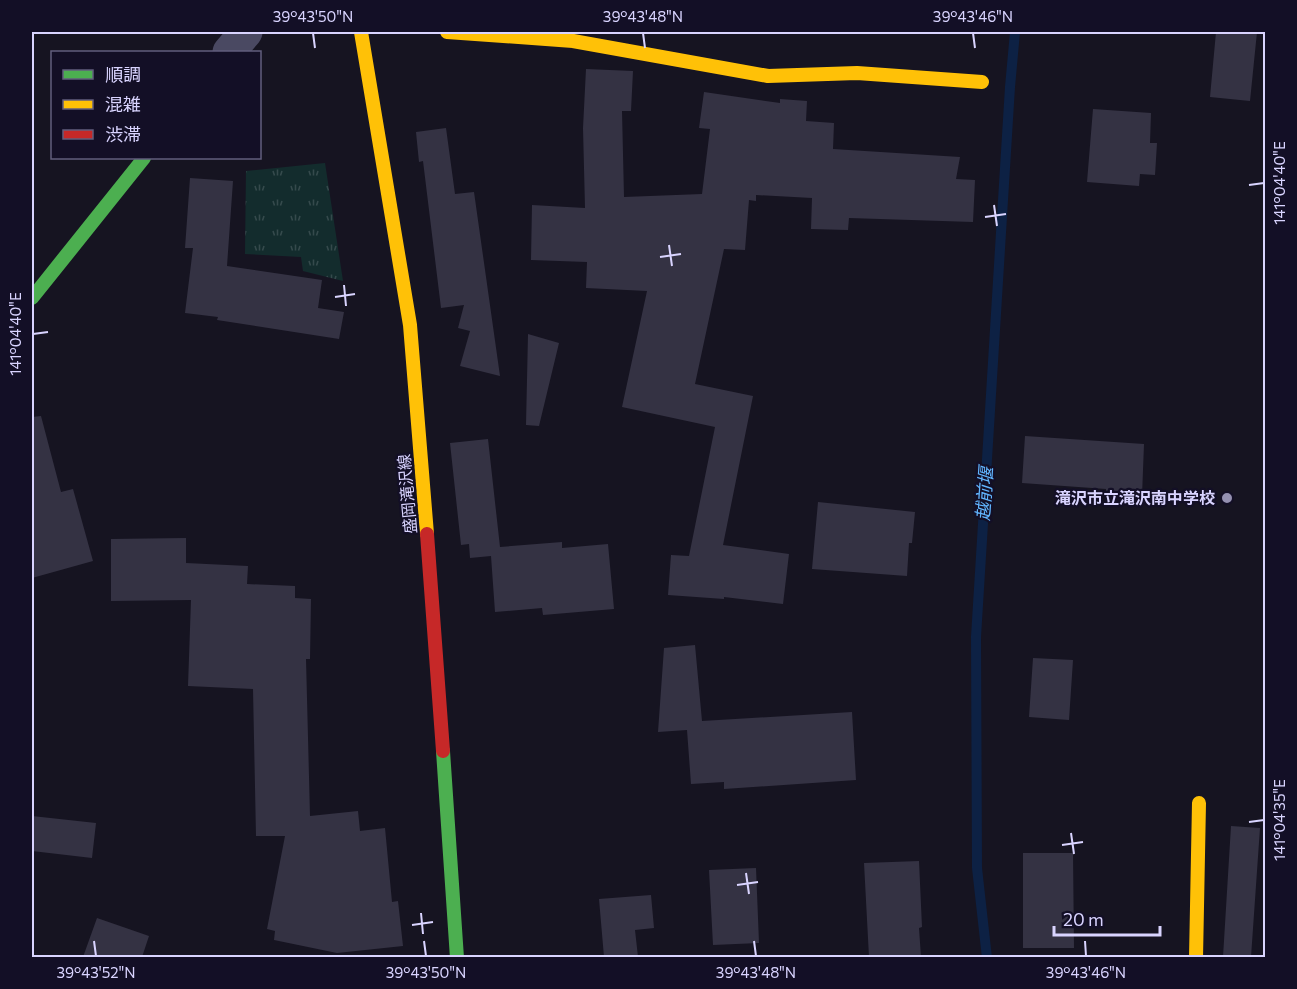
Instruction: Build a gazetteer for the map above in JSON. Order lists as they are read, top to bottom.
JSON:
{
  "streets": {
    "main road": ["盛岡滝沢線"]
  },
  "water": ["越前堰"],
  "places": ["滝沢市立滝沢南中学校"],
  "legend": ["順調", "混雑", "渋滞"],
  "scale_bar": "20 m",
  "coordinates": [
    "39°43'50\"N",
    "39°43'48\"N",
    "39°43'46\"N",
    "141°04'40\"E",
    "141°04'35\"E",
    "39°43'52\"N"
  ]
}
